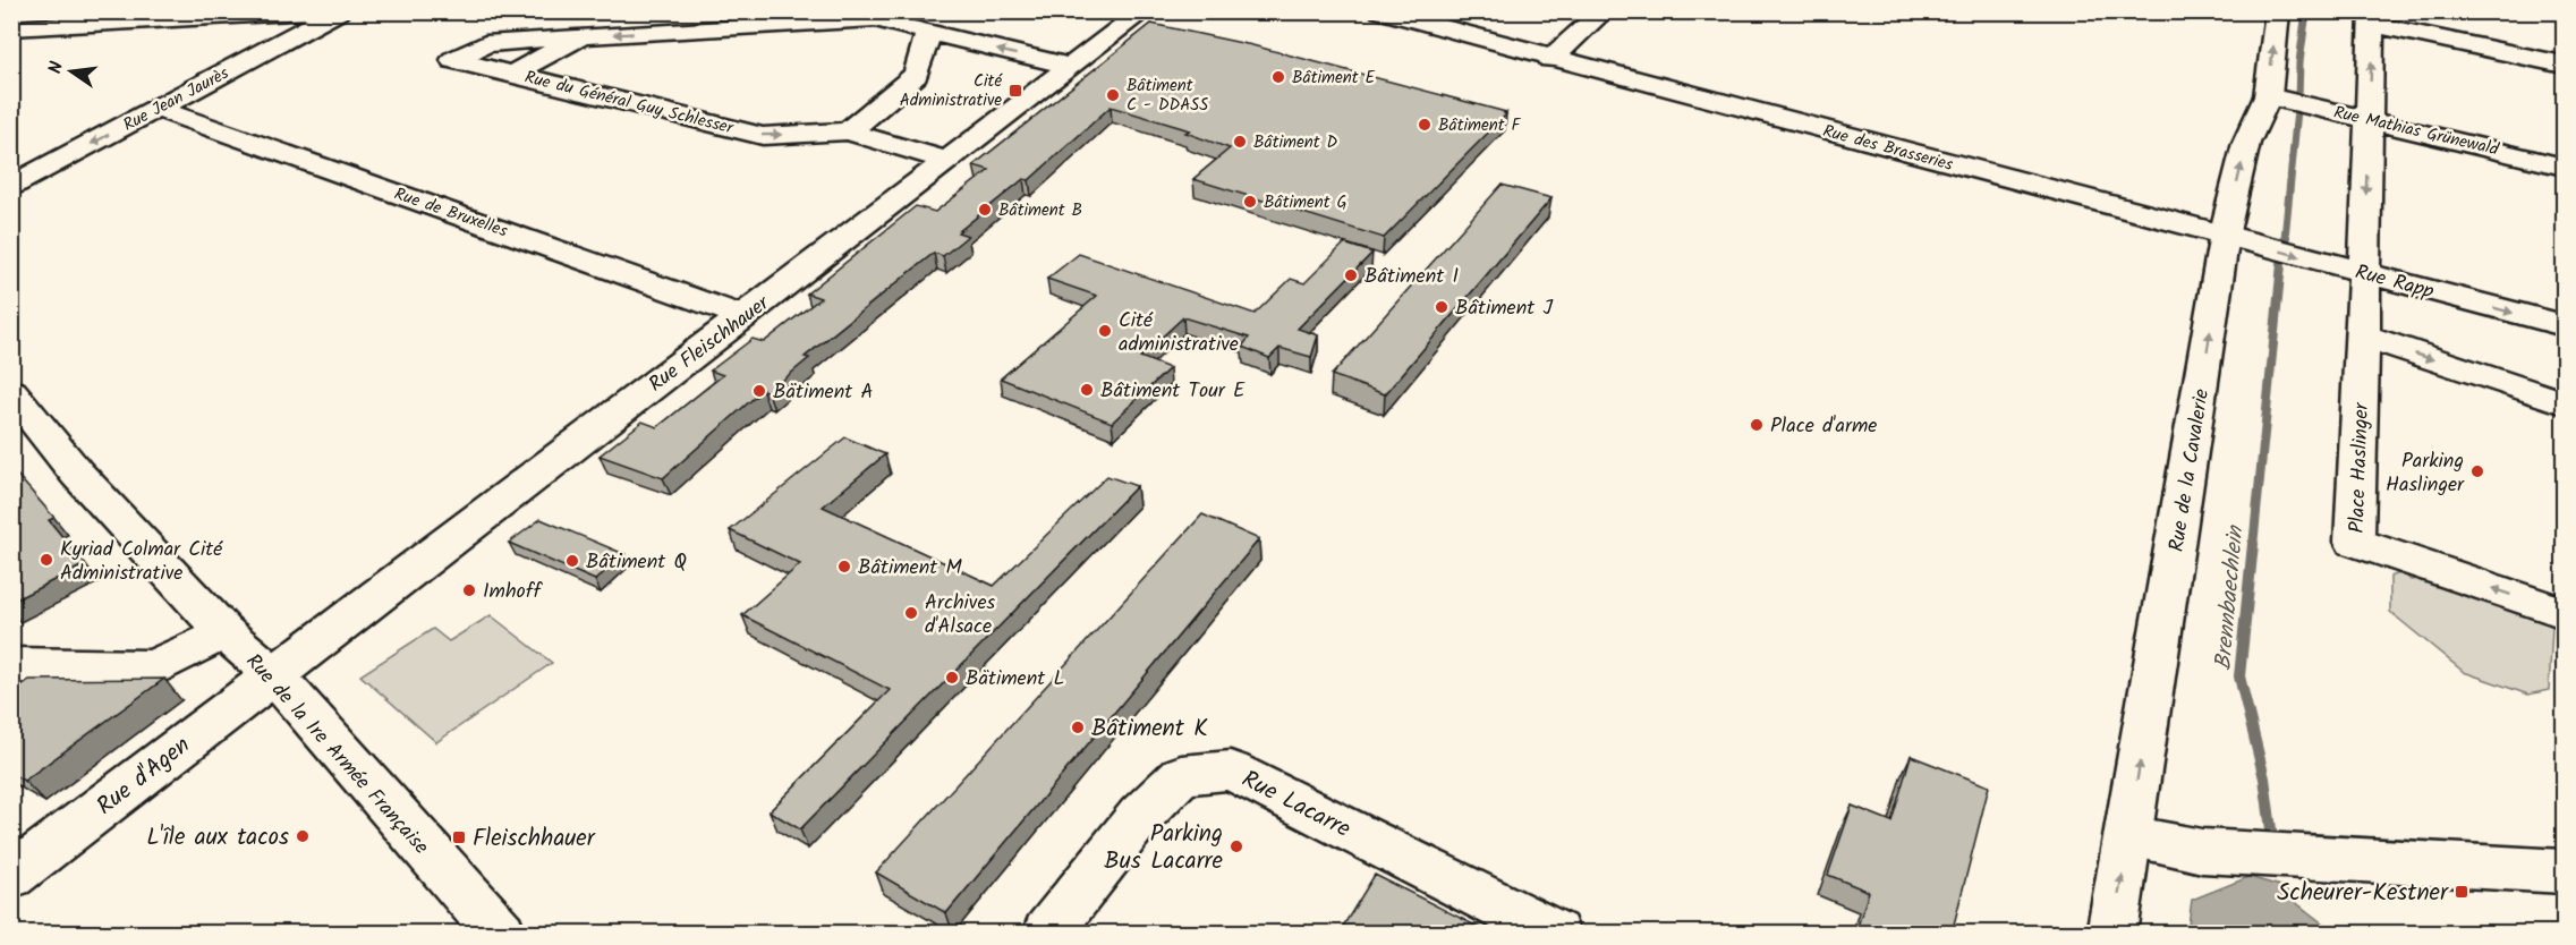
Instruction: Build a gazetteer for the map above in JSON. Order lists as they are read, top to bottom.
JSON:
{
  "streets": {
    "street": [
      "Rue Jean Jaurès",
      "Rue du Général Guy Schlesser",
      "Rue Mathias Grünewald",
      "Rue des Brasseries",
      "Rue de Bruxelles",
      "Rue Rapp",
      "Rue Fleischhauer",
      "Place Haslinger",
      "Rue de la Cavalerie",
      "Rue de la 1re Armée Française",
      "Rue d'Agen",
      "Rue Lacarre"
    ]
  },
  "crossings": [
    ["Rue Jean Jaurès", "Rue de Bruxelles"],
    ["Rue du Général Guy Schlesser", "Rue Fleischhauer"],
    ["Rue Mathias Grünewald", "Place Haslinger"],
    ["Rue Mathias Grünewald", "Rue de la Cavalerie"],
    ["Rue des Brasseries", "Rue Rapp"],
    ["Rue des Brasseries", "Rue de la Cavalerie"],
    ["Rue de Bruxelles", "Rue Fleischhauer"],
    ["Rue Rapp", "Place Haslinger"],
    ["Rue Rapp", "Rue de la Cavalerie"],
    ["Rue Fleischhauer", "Rue de la 1re Armée Française"],
    ["Rue Fleischhauer", "Rue d'Agen"],
    ["Rue de la 1re Armée Française", "Rue d'Agen"]
  ],
  "one_way": ["Rue de la Cavalerie"],
  "water": ["Brennbaechlein"],
  "places": {
    "other": [
      "Bâtiment E",
      "Bâtiment C - DDASS",
      "Bâtiment F",
      "Bâtiment D",
      "Bâtiment G",
      "Bâtiment B",
      "Bâtiment I",
      "Bâtiment J",
      "Cité administrative",
      "Bâtiment Tour E",
      "Bätiment A",
      "Place d'arme",
      "Parking Haslinger",
      "Kyriad Colmar Cité Administrative",
      "Bâtiment Q",
      "Bâtiment M",
      "Imhoff",
      "Archives d'Alsace",
      "Bätiment L",
      "Bâtiment K",
      "L'île aux tacos",
      "Parking Bus Lacarre"
    ],
    "transit": ["Cité Administrative", "Fleischhauer", "Scheurer-Kestner"]
  },
  "north": "left"
}
